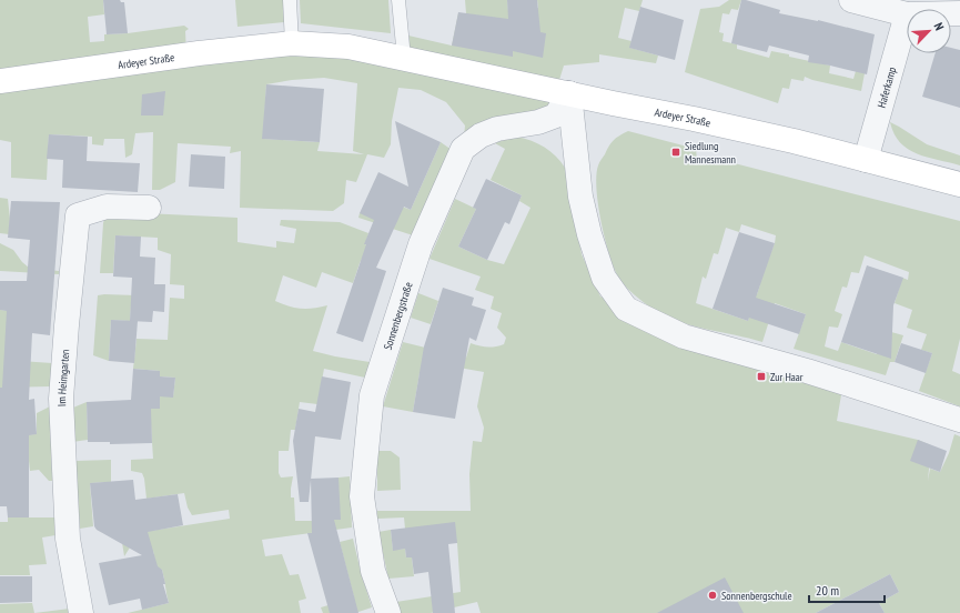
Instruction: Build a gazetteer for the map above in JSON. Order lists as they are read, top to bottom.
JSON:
{
  "streets": {
    "main road": ["Ardeyer Straße"],
    "street": ["Haferkamp", "Sonnenbergstraße", "Im Heimgarten"]
  },
  "crossings": [
    ["Ardeyer Straße", "Haferkamp"],
    ["Ardeyer Straße", "Sonnenbergstraße"]
  ],
  "places": {
    "transit": ["Siedlung Mannesmann", "Zur Haar"],
    "other": ["Sonnenbergschule"]
  },
  "scale_bar": "20 m",
  "north": "top right"
}
